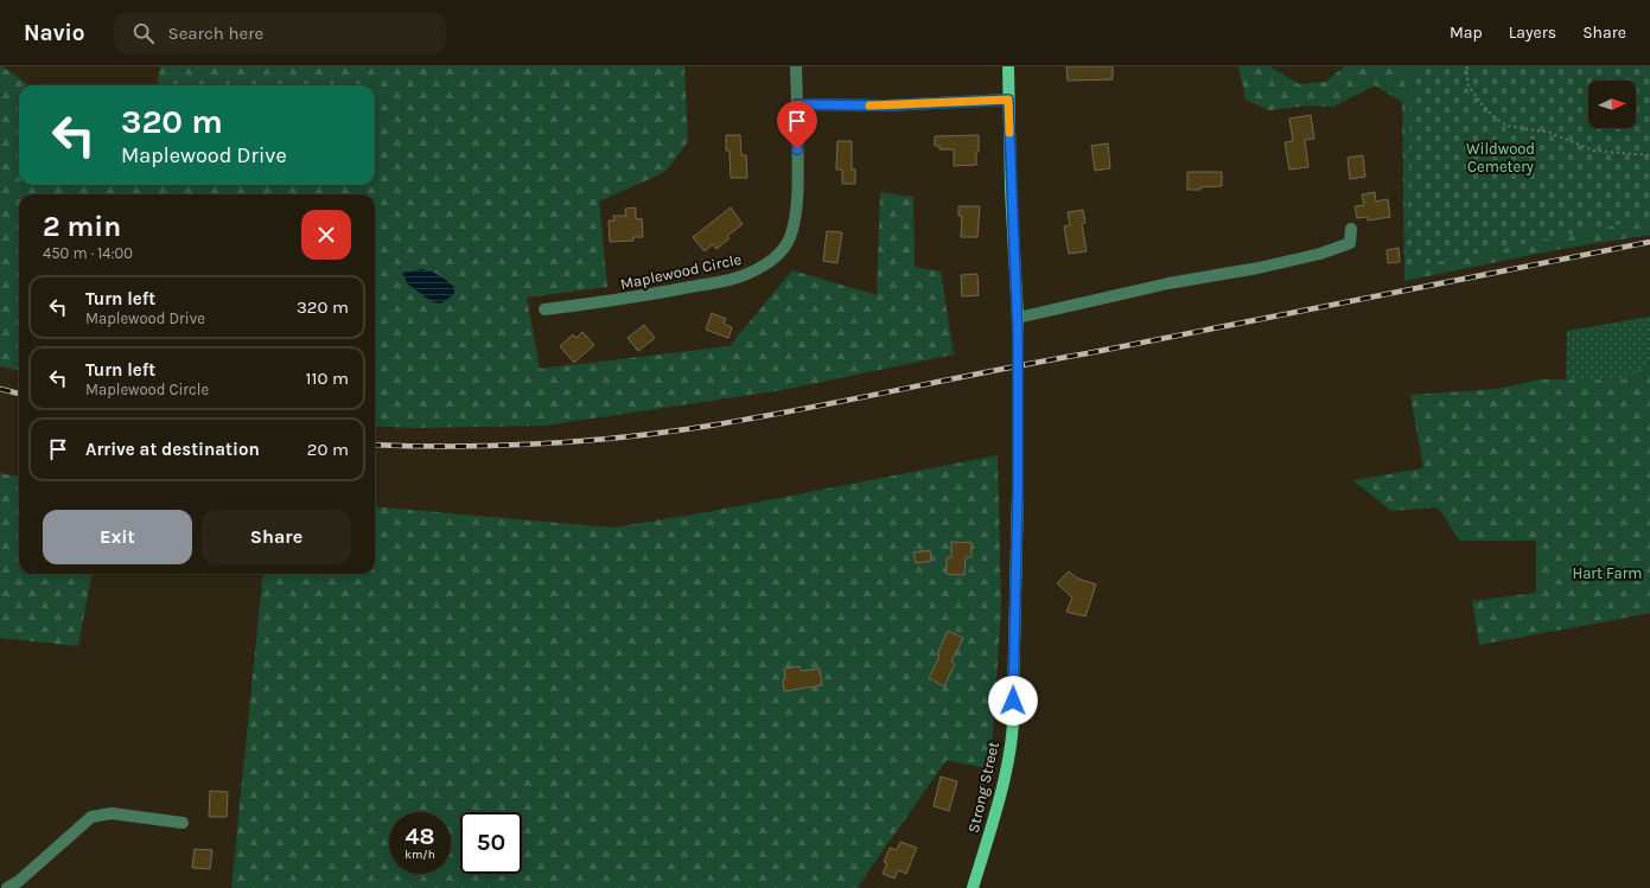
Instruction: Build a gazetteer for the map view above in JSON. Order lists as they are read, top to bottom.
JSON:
{
  "streets": {
    "main road": ["Strong Street"],
    "street": ["Maplewood Circle"]
  },
  "parks": ["Wildwood Cemetery", "Hart Farm"],
  "north": "right",
  "page": {
    "header": "Navio",
    "search": "Search here",
    "nav": ["Map", "Layers", "Share"],
    "turn": ["320 m", "Maplewood Drive"],
    "heading": ["2 min", "450 m · 14:00"],
    "list": [
      {
        "name": "Turn left",
        "note": "Maplewood Drive",
        "value": "320 m"
      },
      {
        "name": "Turn left",
        "note": "Maplewood Circle",
        "value": "110 m"
      },
      {
        "name": "Arrive at destination",
        "value": "20 m"
      }
    ],
    "buttons": ["Exit", "Share"],
    "speed": "48 km/h",
    "limit": "50"
  }
}
